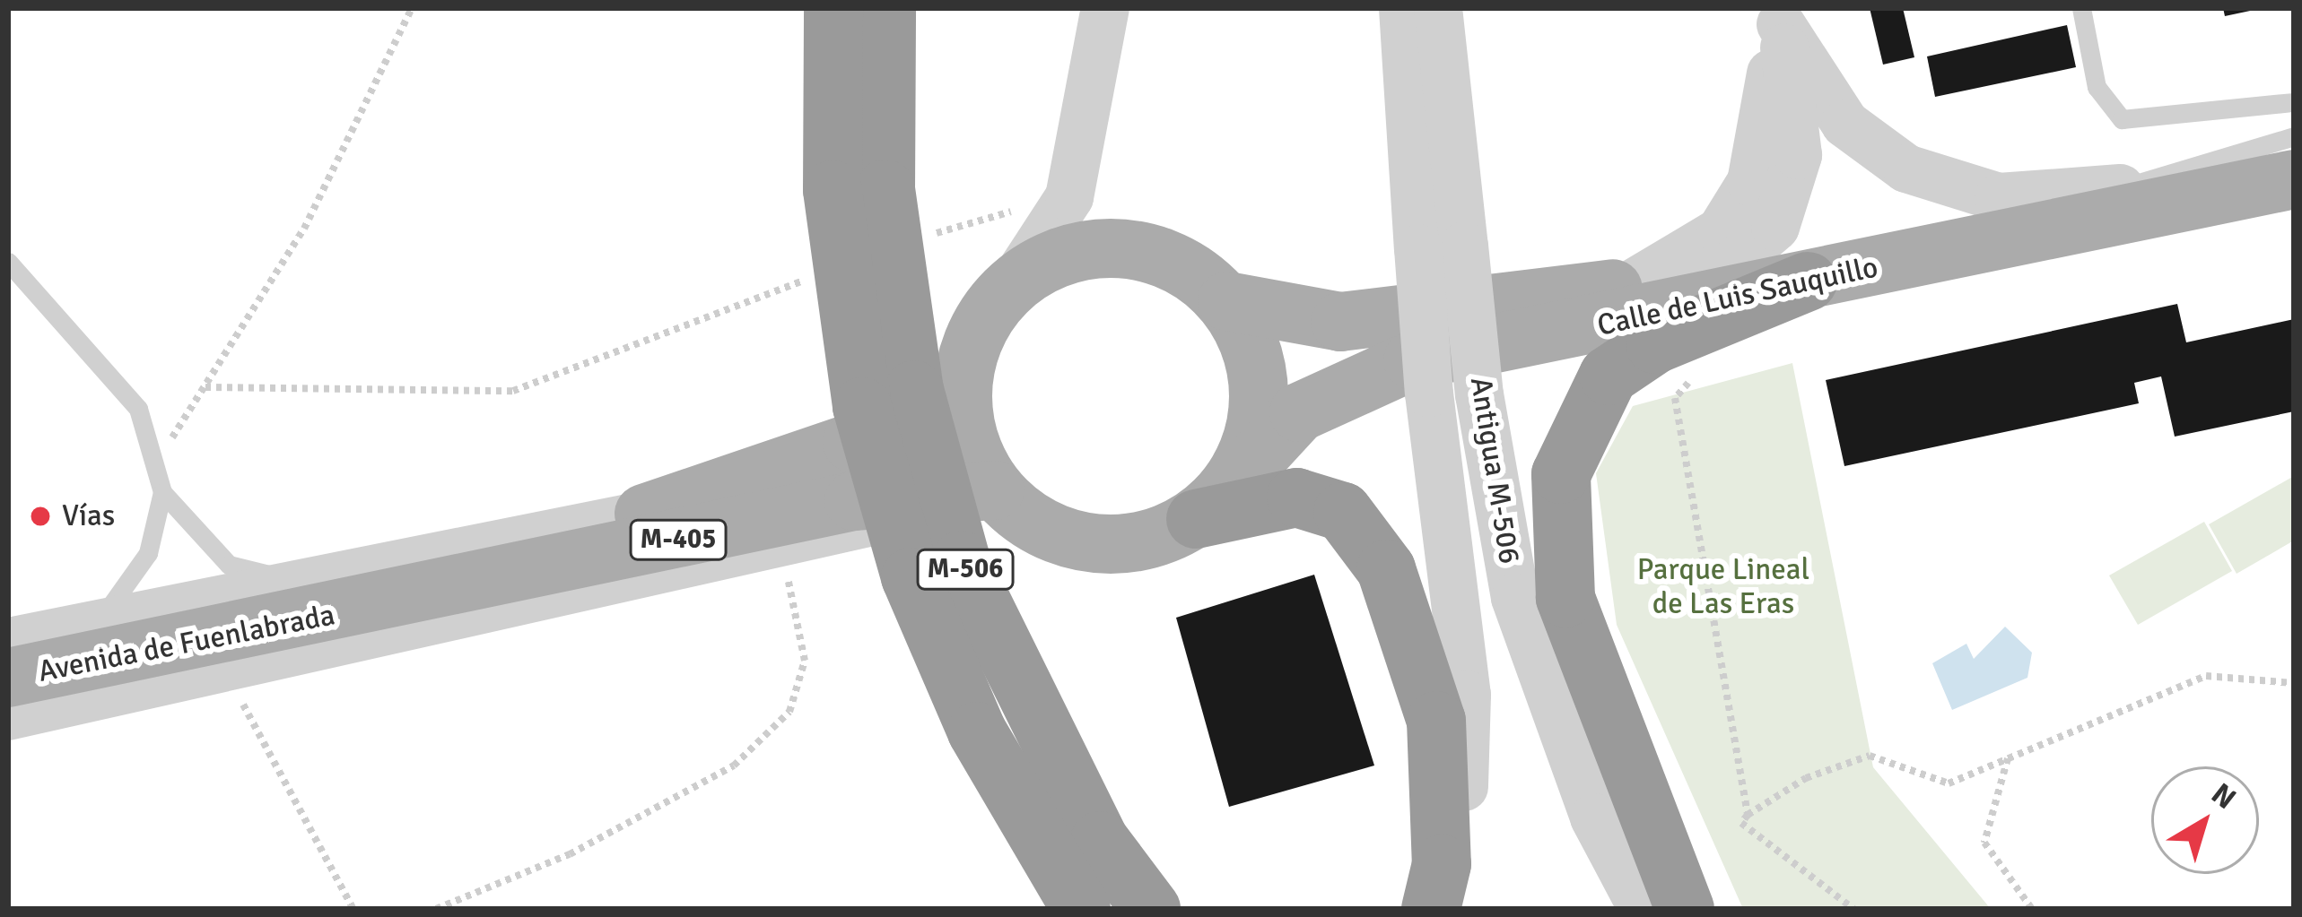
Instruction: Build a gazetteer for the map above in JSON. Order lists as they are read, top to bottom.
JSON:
{
  "streets": {
    "highway": ["M-506"],
    "main road": ["Calle de Luis Sauquillo", "M-405", "Avenida de Fuenlabrada"],
    "street": ["Antigua M-506"]
  },
  "crossings": [
    ["Calle de Luis Sauquillo", "M-405"],
    ["M-405", "Avenida de Fuenlabrada"]
  ],
  "parks": ["Parque Lineal de Las Eras"],
  "places": ["Vías"],
  "north": "top right"
}
